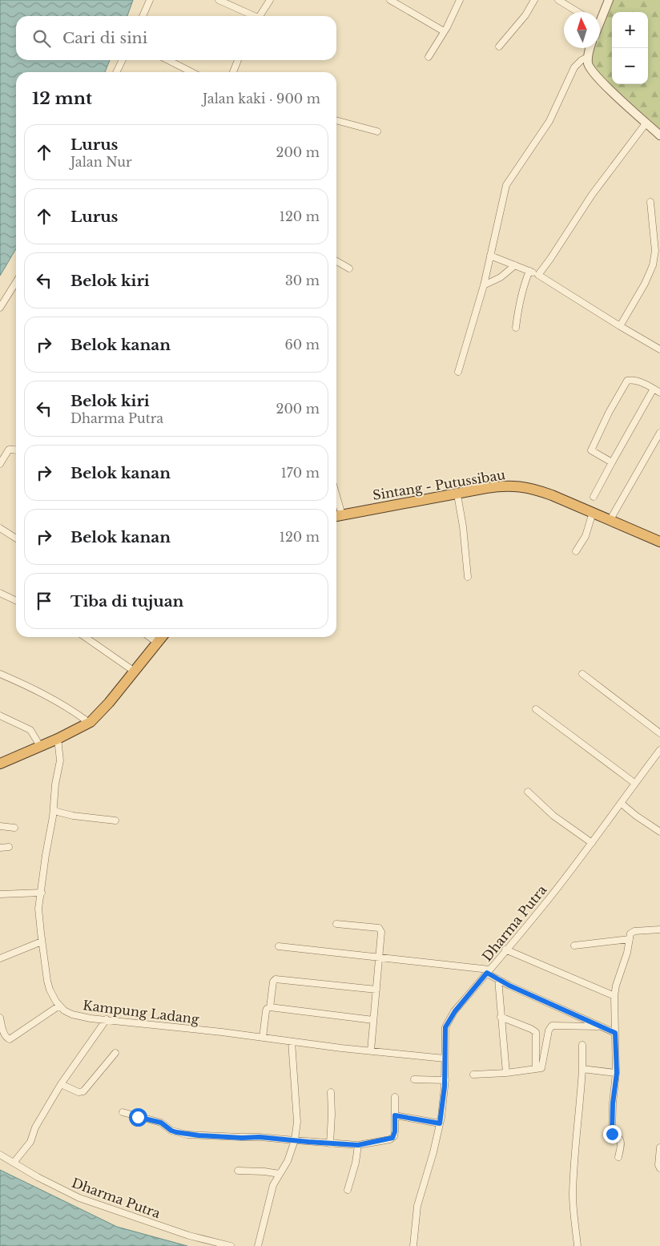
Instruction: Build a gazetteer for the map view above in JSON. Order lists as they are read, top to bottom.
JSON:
{
  "streets": {
    "highway": ["Sintang - Putussibau"],
    "street": ["Dharma Putra", "Kampung Ladang"]
  },
  "crossings": [
    ["Dharma Putra", "Kampung Ladang"]
  ],
  "north": "top",
  "page": {
    "map_buttons": ["+", "−"],
    "search": "Cari di sini",
    "heading": ["12 mnt", "Jalan kaki · 900 m"],
    "list": [
      ["Lurus", "Jalan Nur", "200 m"],
      ["Lurus", "120 m"],
      ["Belok kiri", "30 m"],
      ["Belok kanan", "60 m"],
      ["Belok kiri", "Dharma Putra", "200 m"],
      ["Belok kanan", "170 m"],
      ["Belok kanan", "120 m"],
      "Tiba di tujuan"
    ]
  }
}
